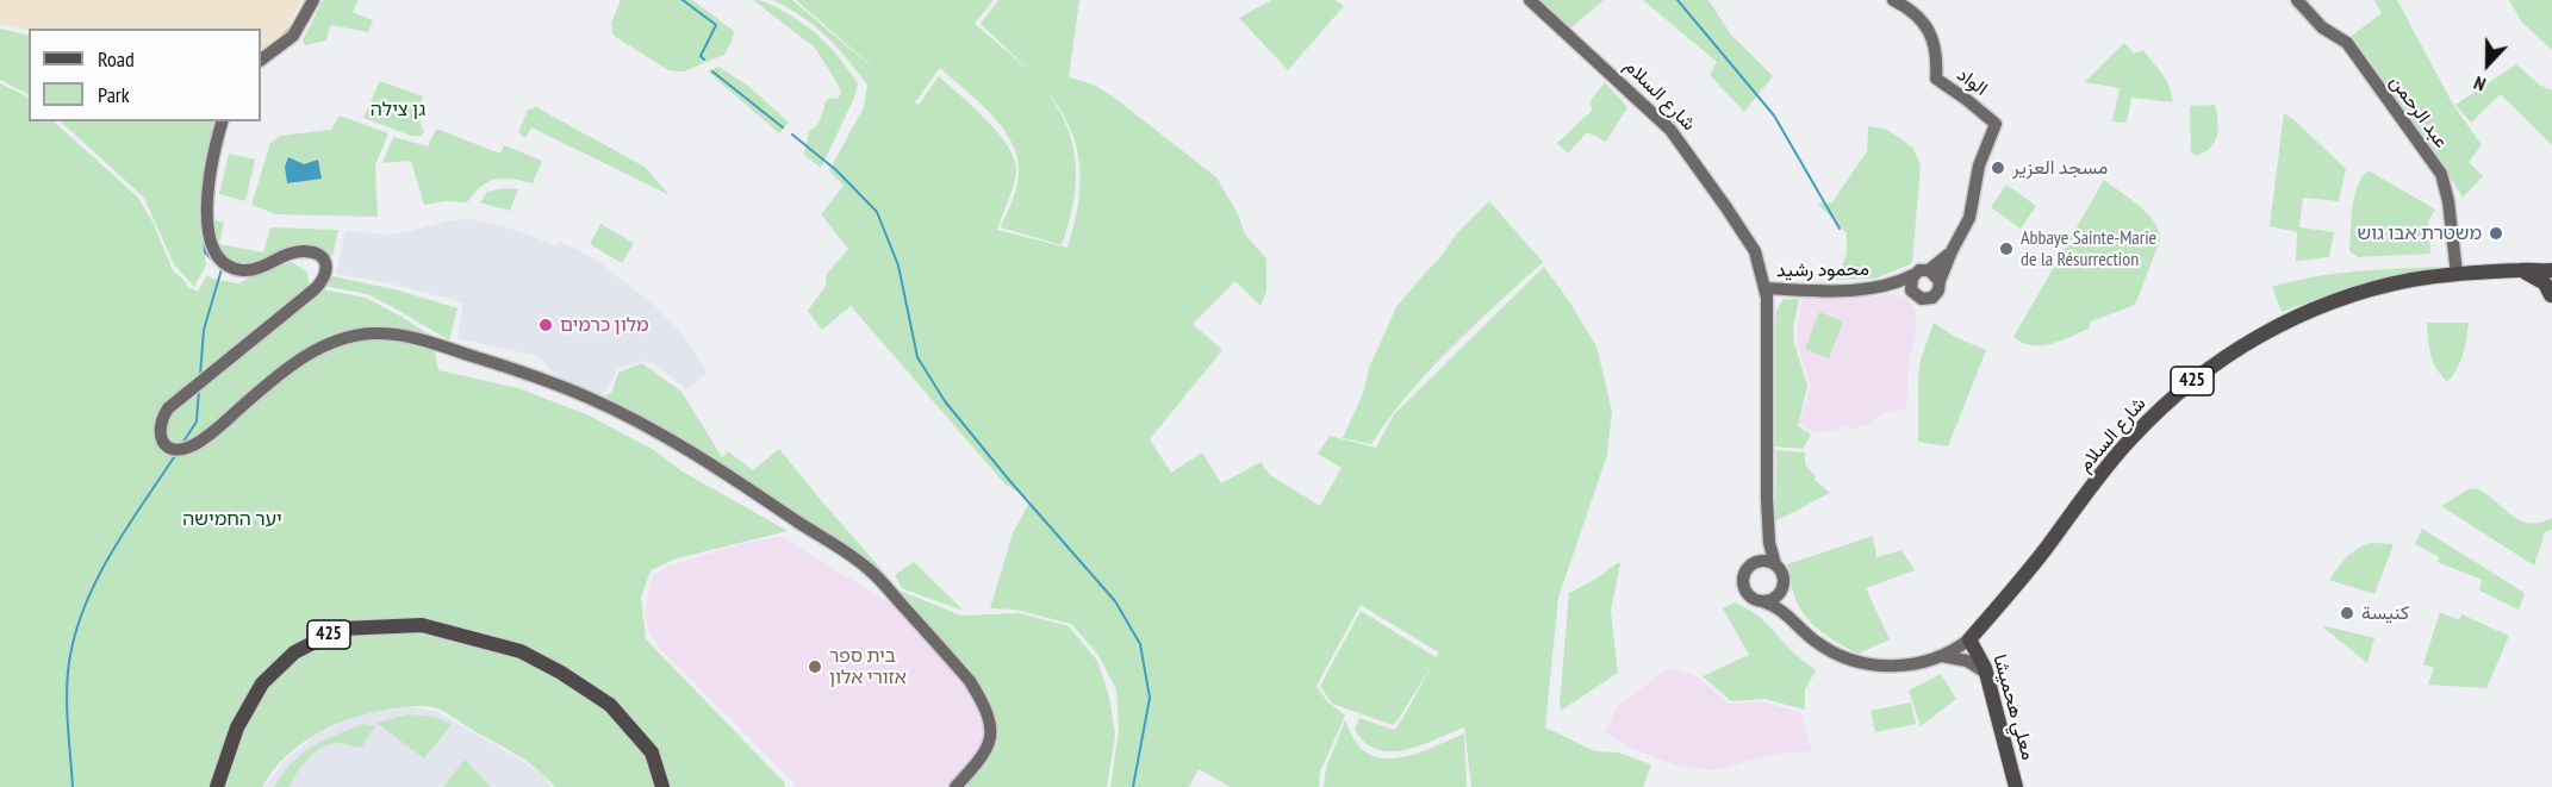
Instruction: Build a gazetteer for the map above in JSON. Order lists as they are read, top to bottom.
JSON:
{
  "streets": {
    "main road": [
      "الواد",
      "شارع السلام",
      "عبد الرحمن",
      "محمود رشيد",
      "425",
      "معلي هحميشا"
    ]
  },
  "crossings": [
    ["شارع السلام", "عبد الرحمن"],
    ["شارع السلام", "محمود رشيد"],
    ["شارع السلام", "425"],
    ["شارع السلام", "معلي هحميشا"]
  ],
  "parks": ["גן צילה", "יער החמישה"],
  "places": [
    "مسجد العزير",
    "משטרת אבו גוש",
    "Abbaye Sainte-Marie de la Résurrection",
    "מלון כרמים",
    "كنيسة",
    "בית ספר אזורי אלון"
  ],
  "legend": ["Road", "Park"],
  "north": "bottom"
}
